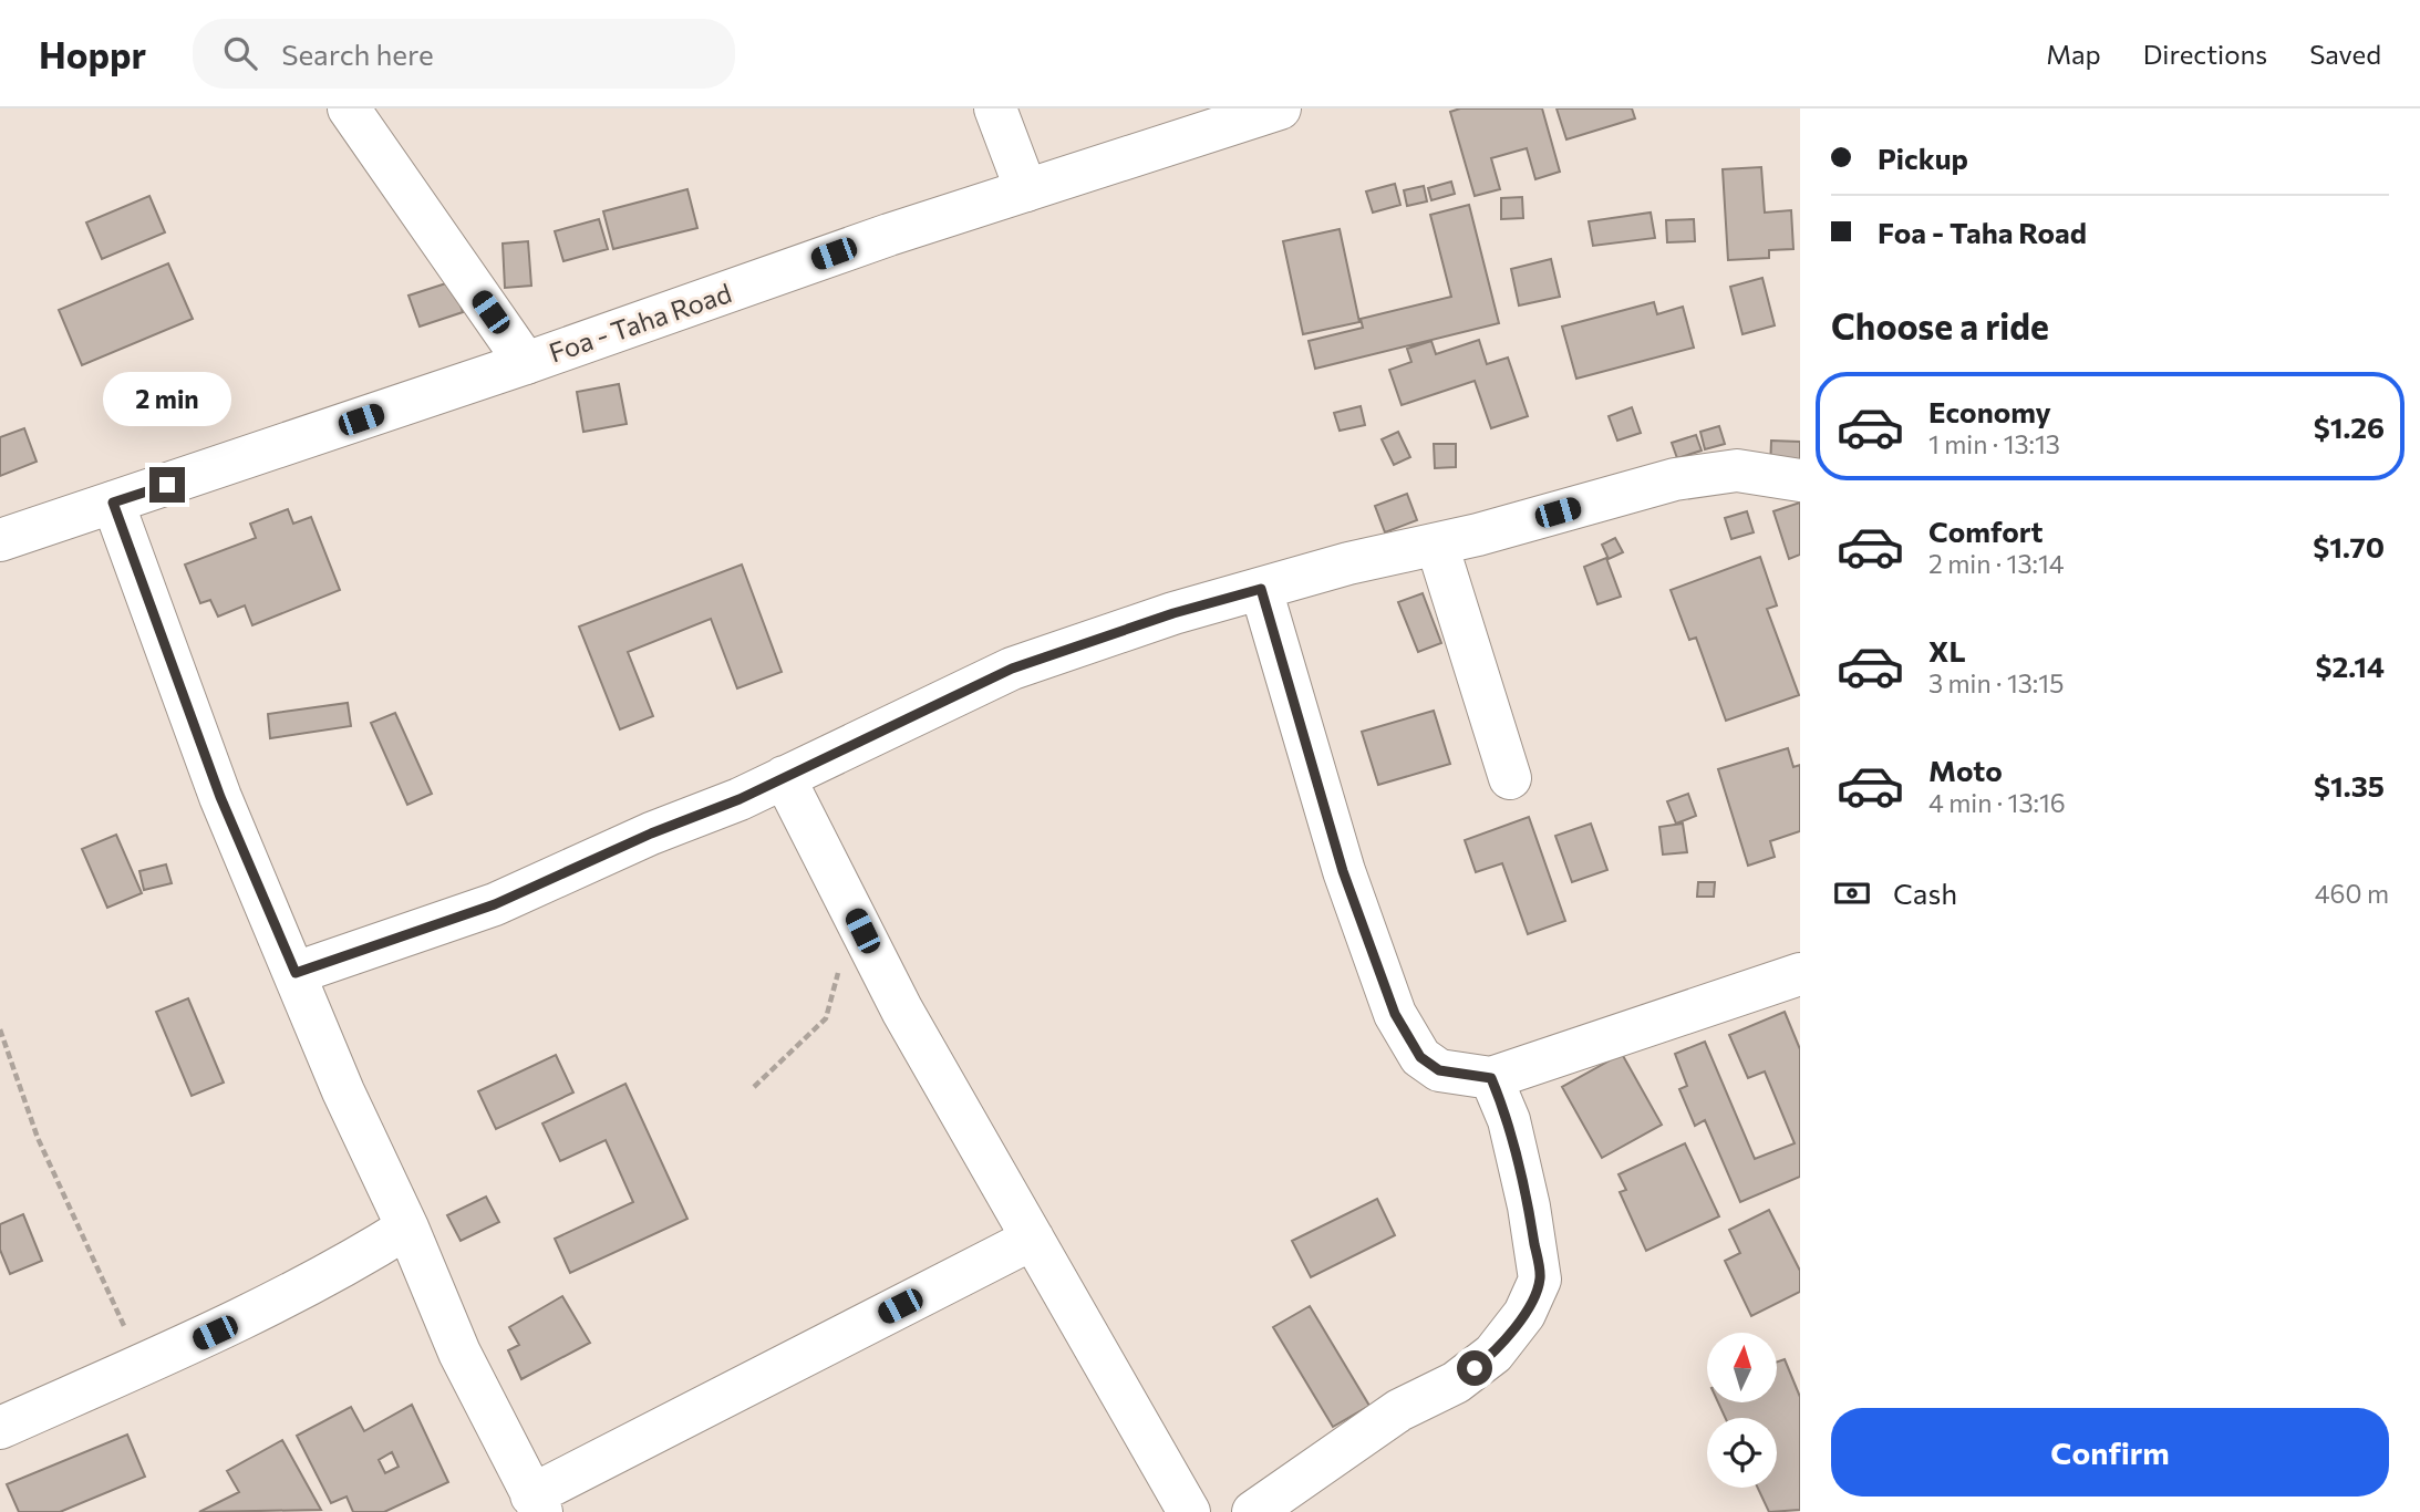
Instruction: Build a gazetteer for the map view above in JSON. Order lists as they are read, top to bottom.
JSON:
{
  "streets": {
    "street": ["Foa - Taha Road"]
  },
  "north": "top",
  "page": {
    "header": "Hoppr",
    "search": "Search here",
    "nav": ["Map", "Directions", "Saved"],
    "banner": ["Pickup", "Foa - Taha Road"],
    "heading": "Choose a ride",
    "bubble": "2 min",
    "list": [
      {
        "name": "Economy",
        "note": "1 min · 13:13",
        "value": "$1.26"
      },
      {
        "name": "Comfort",
        "note": "2 min · 13:14",
        "value": "$1.70"
      },
      {
        "name": "XL",
        "note": "3 min · 13:15",
        "value": "$2.14"
      },
      {
        "name": "Moto",
        "note": "4 min · 13:16",
        "value": "$1.35"
      }
    ],
    "pay": ["Cash", "460 m"],
    "buttons": "Confirm"
  }
}
